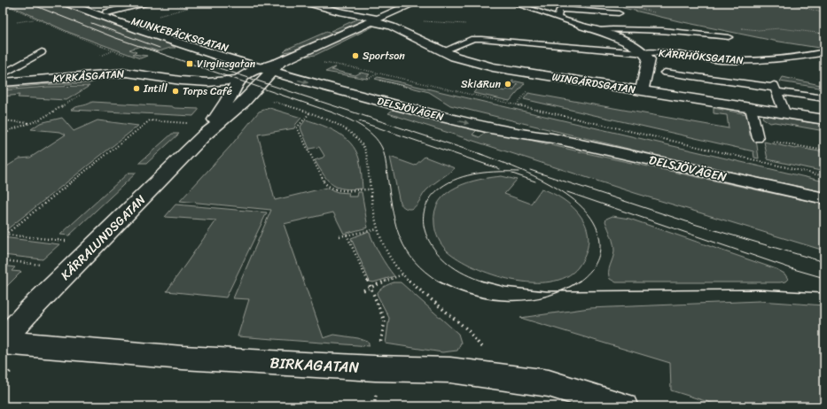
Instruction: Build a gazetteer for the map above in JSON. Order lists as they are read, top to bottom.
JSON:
{
  "streets": {
    "street": [
      "MUNKEBÄCKSGATAN",
      "KÄRRHÖKSGATAN",
      "KYRKÅSGATAN",
      "WINGÅRDSGATAN",
      "DELSJÖVÄGEN",
      "KÄRRALUNDSGATAN",
      "BIRKAGATAN"
    ]
  },
  "crossings": [
    ["MUNKEBÄCKSGATAN", "DELSJÖVÄGEN"],
    ["MUNKEBÄCKSGATAN", "KÄRRALUNDSGATAN"],
    ["KÄRRHÖKSGATAN", "WINGÅRDSGATAN"],
    ["KYRKÅSGATAN", "KÄRRALUNDSGATAN"],
    ["DELSJÖVÄGEN", "KÄRRALUNDSGATAN"],
    ["KÄRRALUNDSGATAN", "BIRKAGATAN"]
  ],
  "places": {
    "other": [
      "Sportson",
      "Ski&Run",
      "Intill",
      "Torps Café"
    ],
    "transit": ["Virginsgatan"]
  }
}
